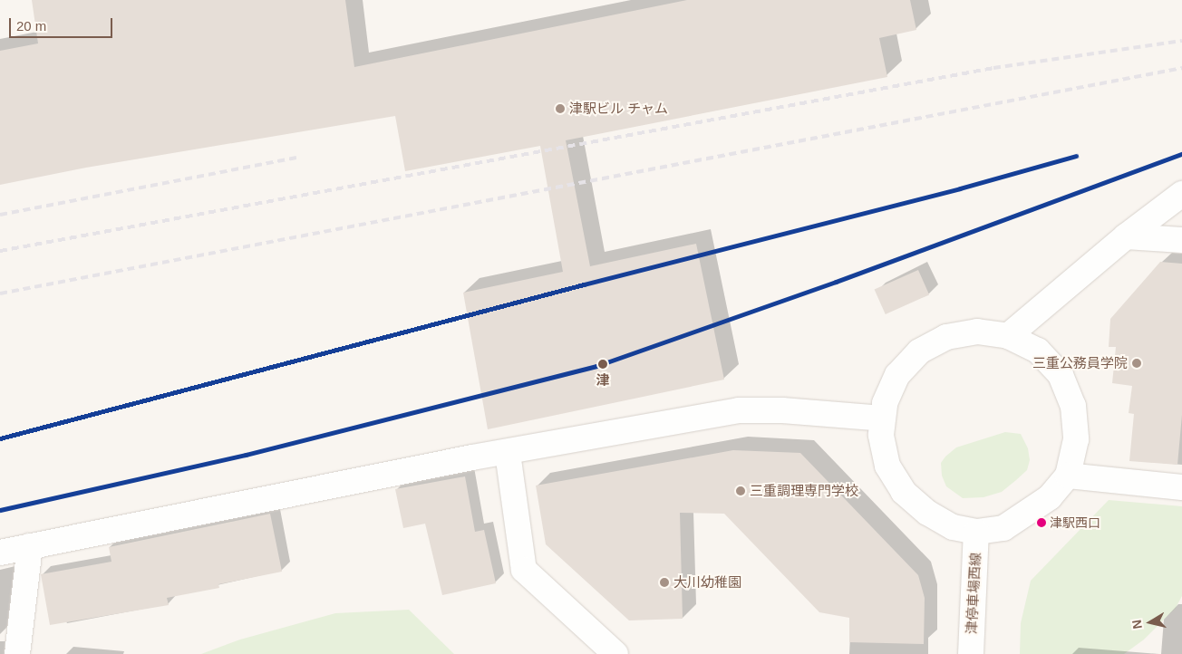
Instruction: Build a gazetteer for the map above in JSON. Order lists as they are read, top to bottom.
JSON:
{
  "streets": {
    "street": ["津停車場西線"]
  },
  "places": [
    "津駅ビル チャム",
    "三重公務員学院",
    "津",
    "三重調理専門学校",
    "津駅西口",
    "大川幼稚園"
  ],
  "scale_bar": "20 m",
  "north": "left"
}
